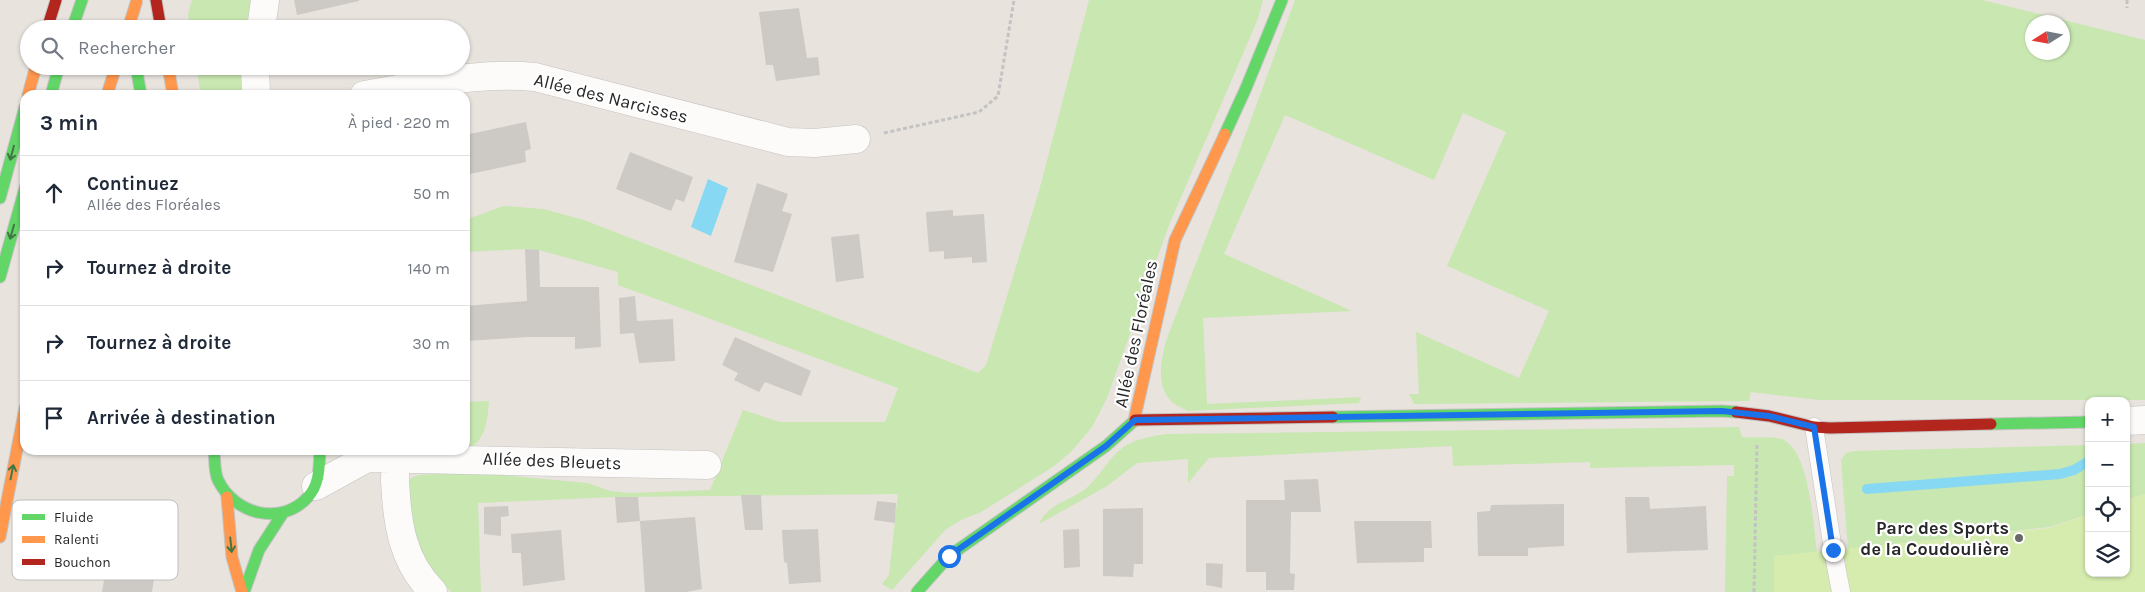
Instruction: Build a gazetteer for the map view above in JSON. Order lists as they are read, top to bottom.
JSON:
{
  "streets": {
    "main road": ["Allée des Floréales"],
    "street": ["Allée des Narcisses", "Allée des Bleuets"]
  },
  "places": ["Parc des Sports de la Coudoulière"],
  "legend": ["Fluide", "Ralenti", "Bouchon"],
  "north": "left",
  "page": {
    "search": "Rechercher",
    "heading": ["3 min", "À pied · 220 m"],
    "list": [
      ["Continuez", "Allée des Floréales", "50 m"],
      ["Tournez à droite", "140 m"],
      ["Tournez à droite", "30 m"],
      "Arrivée à destination"
    ],
    "map_buttons": ["+", "−"]
  }
}
